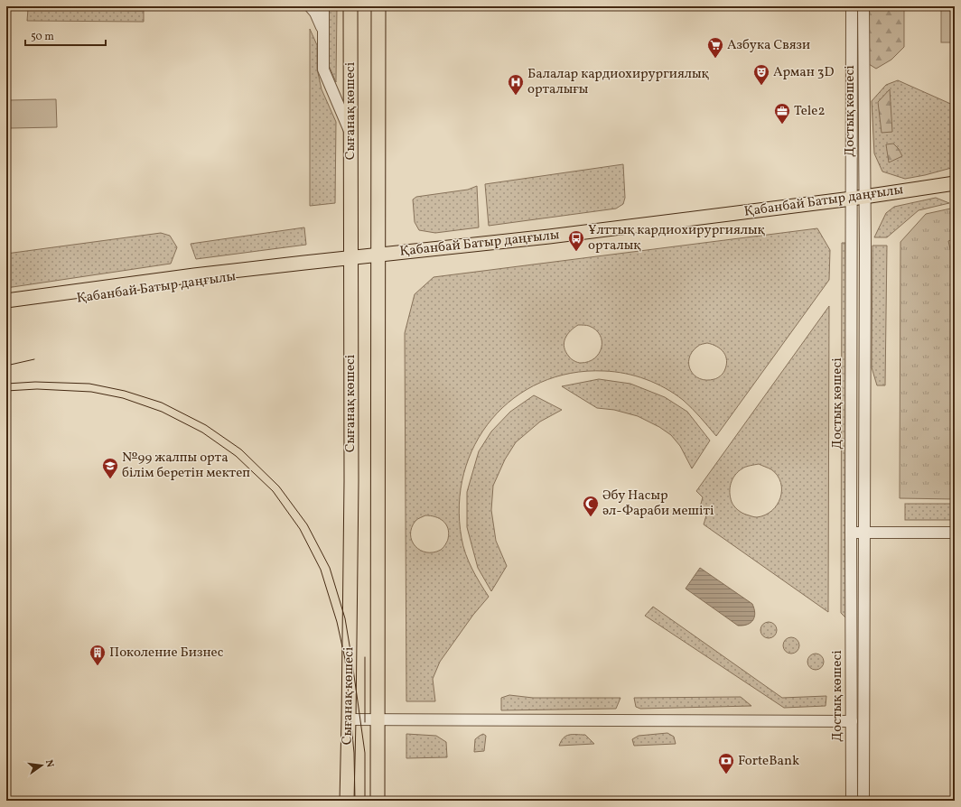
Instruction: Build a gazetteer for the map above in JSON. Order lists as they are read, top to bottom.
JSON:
{
  "streets": {
    "main road": ["Сығанақ көшесі", "Қабанбай Батыр даңғылы"],
    "street": ["Достық көшесі"]
  },
  "crossings": [
    ["Сығанақ көшесі", "Қабанбай Батыр даңғылы"],
    ["Достық көшесі", "Қабанбай Батыр даңғылы"]
  ],
  "places": {
    "supermarket": ["Азбука Связи"],
    "theatre": ["Арман 3D"],
    "hospital": ["Балалар кардиохирургиялық орталығы"],
    "office": ["Tele2"],
    "bus stop": ["Ұлттық кардиохирургиялық орталық"],
    "school or university": ["№99 жалпы орта білім беретін мектеп"],
    "mosque": ["Әбу Насыр әл-Фараби мешіті"],
    "building": ["Поколение Бизнес"],
    "bank": ["ForteBank"]
  },
  "scale_bar": "50 m",
  "north": "right"
}
